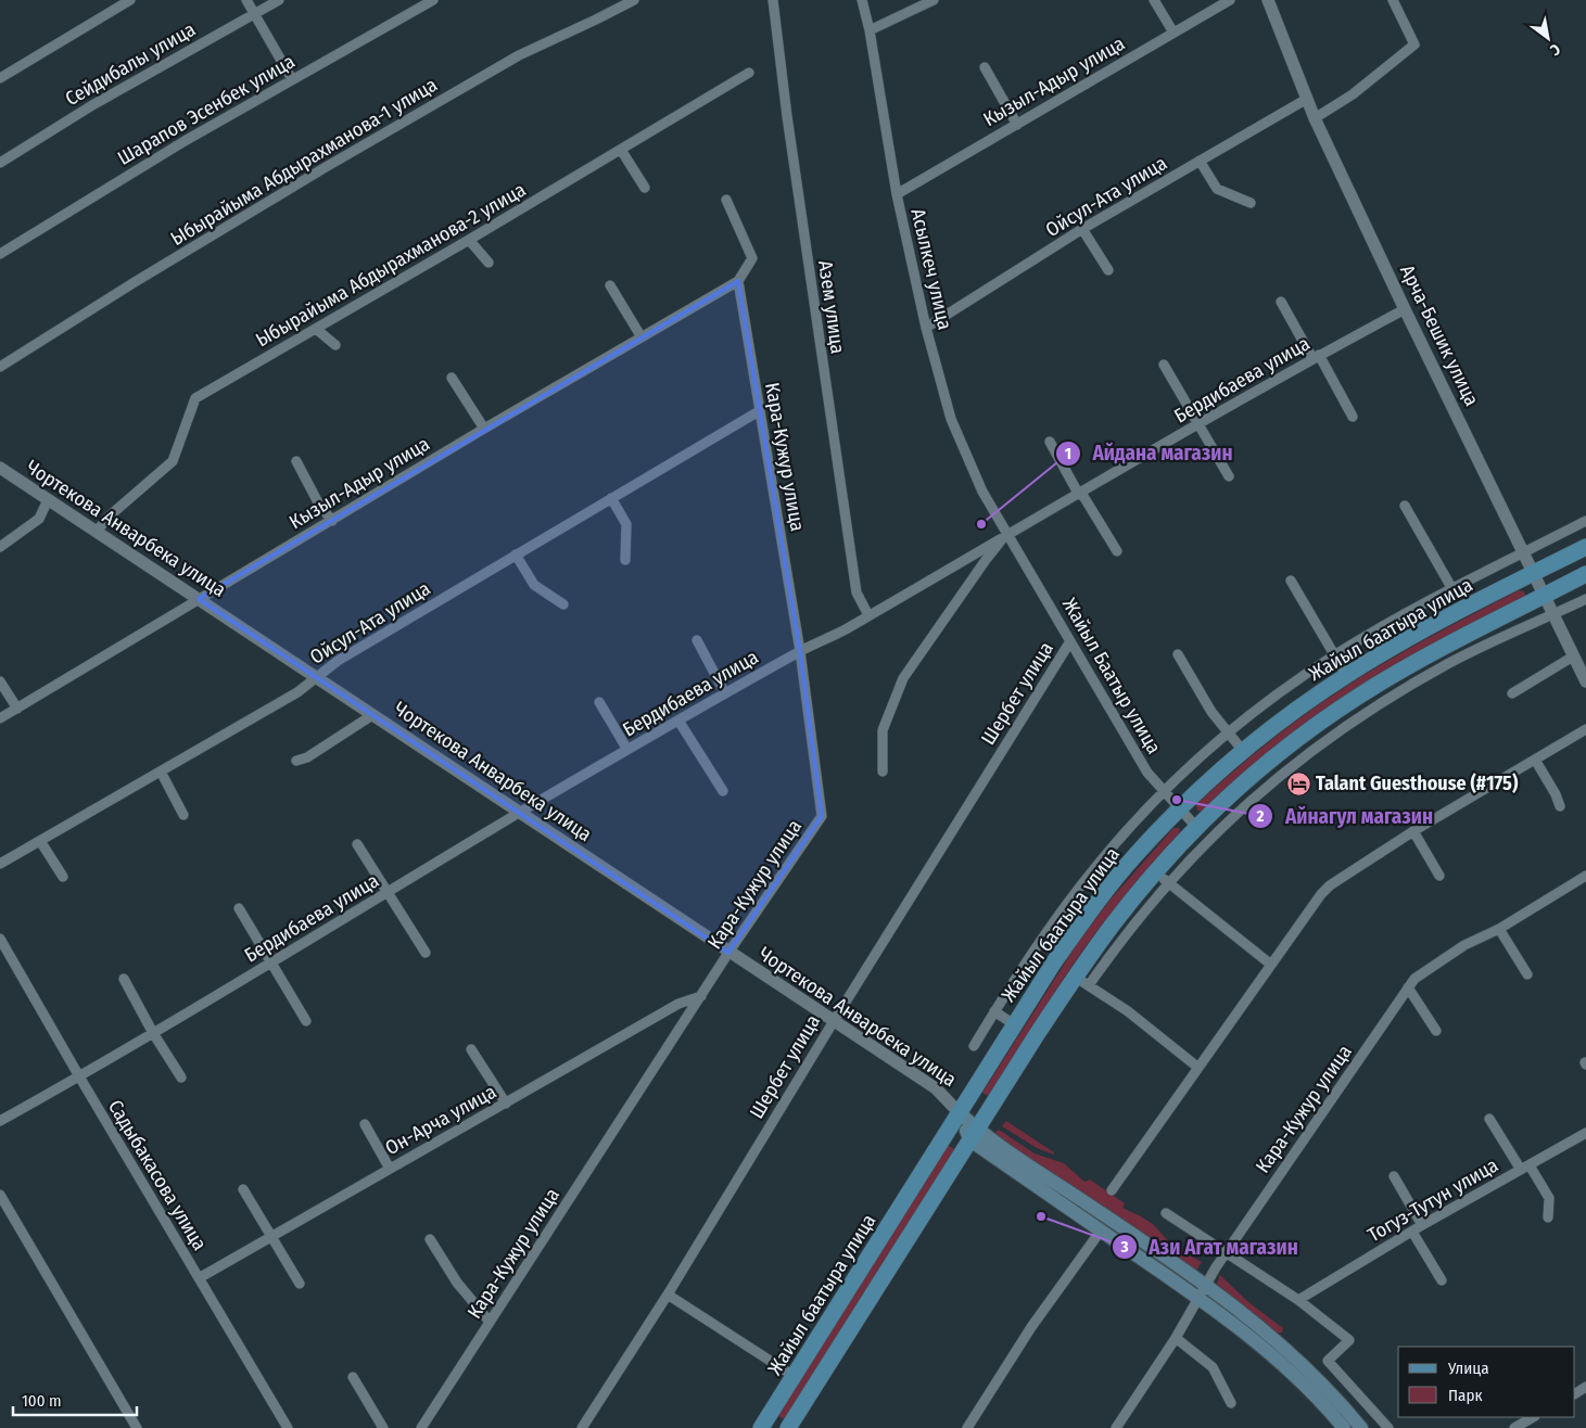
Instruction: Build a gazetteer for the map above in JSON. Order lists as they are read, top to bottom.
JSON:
{
  "streets": {
    "main road": ["Жайыл баатыра улица"],
    "street": [
      "Сейдибалы улица",
      "Кызыл-Адыр улица",
      "Шарапов Эсенбек улица",
      "Ыбырайыма Абдырахманова-1 улица",
      "Ойсул-Ата улица",
      "Ыбырайыма Абдырахманова-2 улица",
      "Асылкеч улица",
      "Азем улица",
      "Арча-Бешик улица",
      "Бердибаева улица",
      "Кара-Кужур улица",
      "Чортекова Анварбека улица",
      "Жайыл Баатыр улица",
      "Шербет улица",
      "Он-Арча улица",
      "Садыбакасова улица",
      "Тогуз-Тутун улица"
    ]
  },
  "crossings": [
    ["Кызыл-Адыр улица", "Асылкеч улица"],
    ["Кызыл-Адыр улица", "Кара-Кужур улица"],
    ["Кызыл-Адыр улица", "Чортекова Анварбека улица"],
    ["Ойсул-Ата улица", "Асылкеч улица"],
    ["Ойсул-Ата улица", "Арча-Бешик улица"],
    ["Ойсул-Ата улица", "Кара-Кужур улица"],
    ["Ойсул-Ата улица", "Чортекова Анварбека улица"],
    ["Ыбырайыма Абдырахманова-2 улица", "Чортекова Анварбека улица"],
    ["Асылкеч улица", "Бердибаева улица"],
    ["Асылкеч улица", "Жайыл Баатыр улица"],
    ["Азем улица", "Бердибаева улица"],
    ["Арча-Бешик улица", "Бердибаева улица"],
    ["Арча-Бешик улица", "Жайыл баатыра улица"],
    ["Бердибаева улица", "Кара-Кужур улица"],
    ["Бердибаева улица", "Чортекова Анварбека улица"],
    ["Бердибаева улица", "Жайыл Баатыр улица"],
    ["Бердибаева улица", "Садыбакасова улица"],
    ["Кара-Кужур улица", "Чортекова Анварбека улица"],
    ["Кара-Кужур улица", "Он-Арча улица"],
    ["Чортекова Анварбека улица", "Жайыл баатыра улица"],
    ["Чортекова Анварбека улица", "Шербет улица"],
    ["Жайыл баатыра улица", "Жайыл Баатыр улица"],
    ["Жайыл Баатыр улица", "Шербет улица"],
    ["Он-Арча улица", "Садыбакасова улица"]
  ],
  "places": {
    "other": ["Айдана магазин", "Айнагул магазин", "Ази Агат магазин"],
    "hotel": ["Talant Guesthouse (#175)"]
  },
  "legend": ["Улица", "Парк"],
  "scale_bar": "100 m",
  "north": "bottom right"
}
